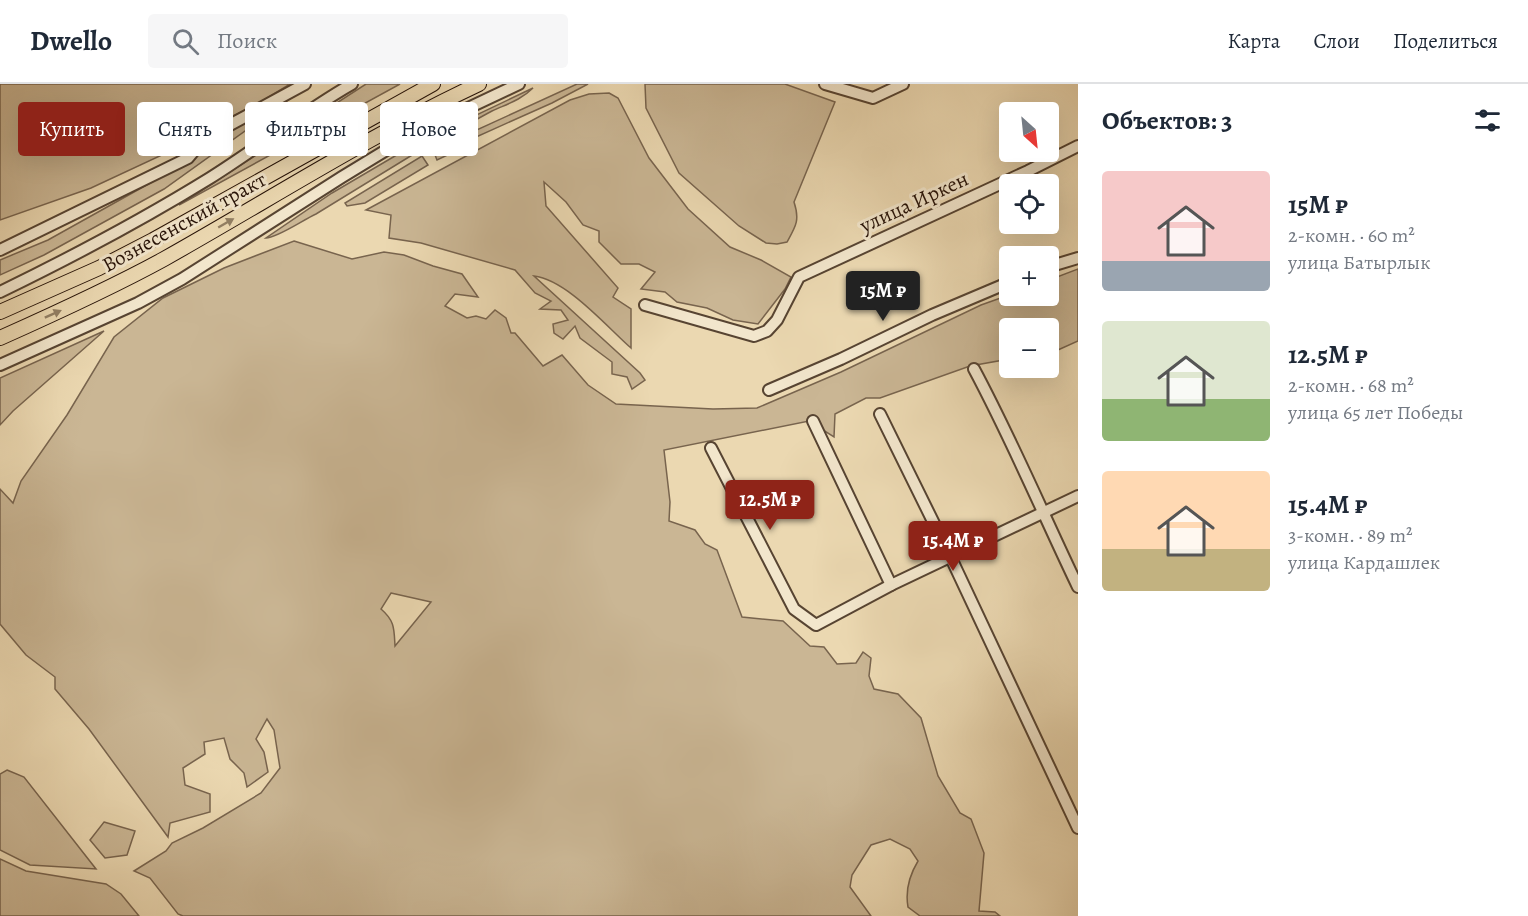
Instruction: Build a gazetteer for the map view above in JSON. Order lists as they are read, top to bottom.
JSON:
{
  "streets": {
    "main road": ["Вознесенский тракт"],
    "street": ["улица Иркен"]
  },
  "north": "bottom right",
  "page": {
    "header": "Dwello",
    "search": "Поиск",
    "nav": ["Карта", "Слои", "Поделиться"],
    "heading": "Объектов: 3",
    "map_buttons": ["+", "−"],
    "chip": [
      "Купить",
      "Снять",
      "Фильтры",
      "Новое"
    ],
    "list": [
      {
        "name": "15M ₽",
        "note": "2-комн. · 60 m² · улица Батырлык"
      },
      {
        "name": "12.5M ₽",
        "note": "2-комн. · 68 m² · улица 65 лет Победы"
      },
      {
        "name": "15.4M ₽",
        "note": "3-комн. · 89 m² · улица Кардашлек"
      }
    ],
    "price": ["15M ₽", "12.5M ₽", "15.4M ₽"]
  }
}
